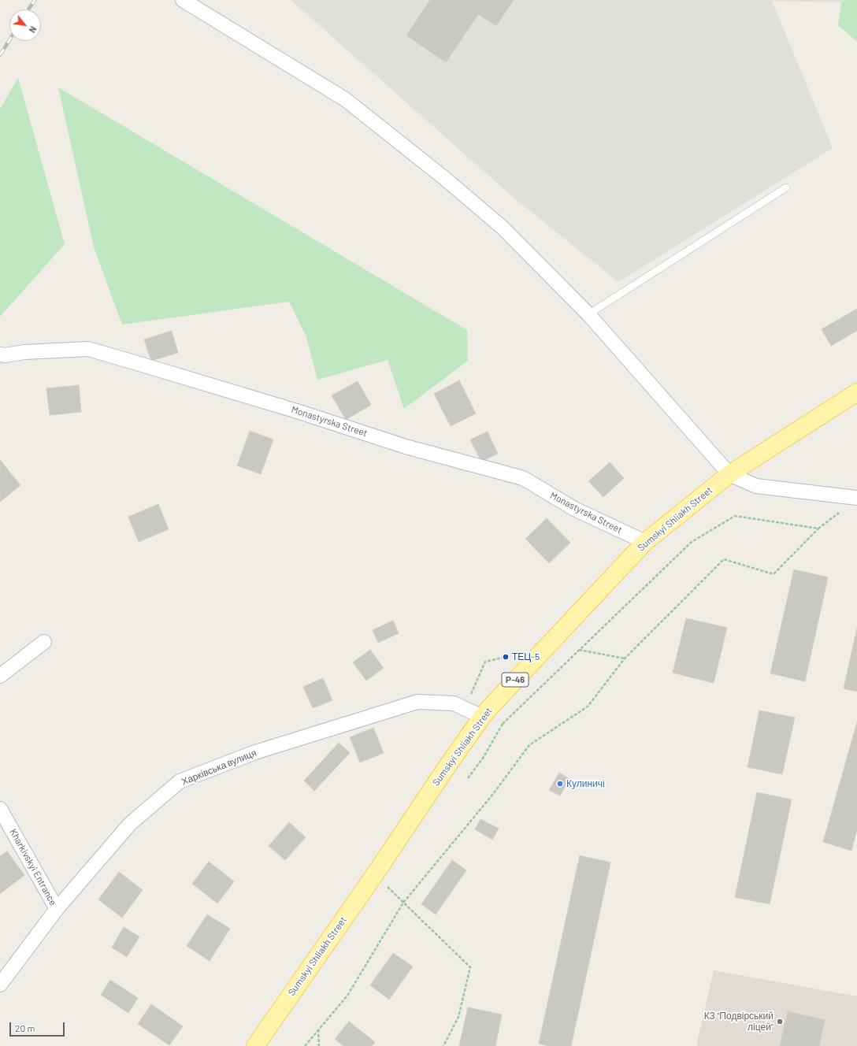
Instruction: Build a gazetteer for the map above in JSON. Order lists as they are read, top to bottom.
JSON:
{
  "streets": {
    "main road": ["Sumskyi Shliakh Street", "Р-46"],
    "street": ["Monastyrska Street", "Харківська вулиця", "Kharkivskyi Entrance"]
  },
  "crossings": [
    ["Monastyrska Street", "Sumskyi Shliakh Street"],
    ["Sumskyi Shliakh Street", "Харківська вулиця"],
    ["Харківська вулиця", "Kharkivskyi Entrance"]
  ],
  "places": ["ТЕЦ-5", "Кулиничі", "КЗ \"Подвірський ліцей\""],
  "scale_bar": "20 m",
  "north": "bottom right"
}
